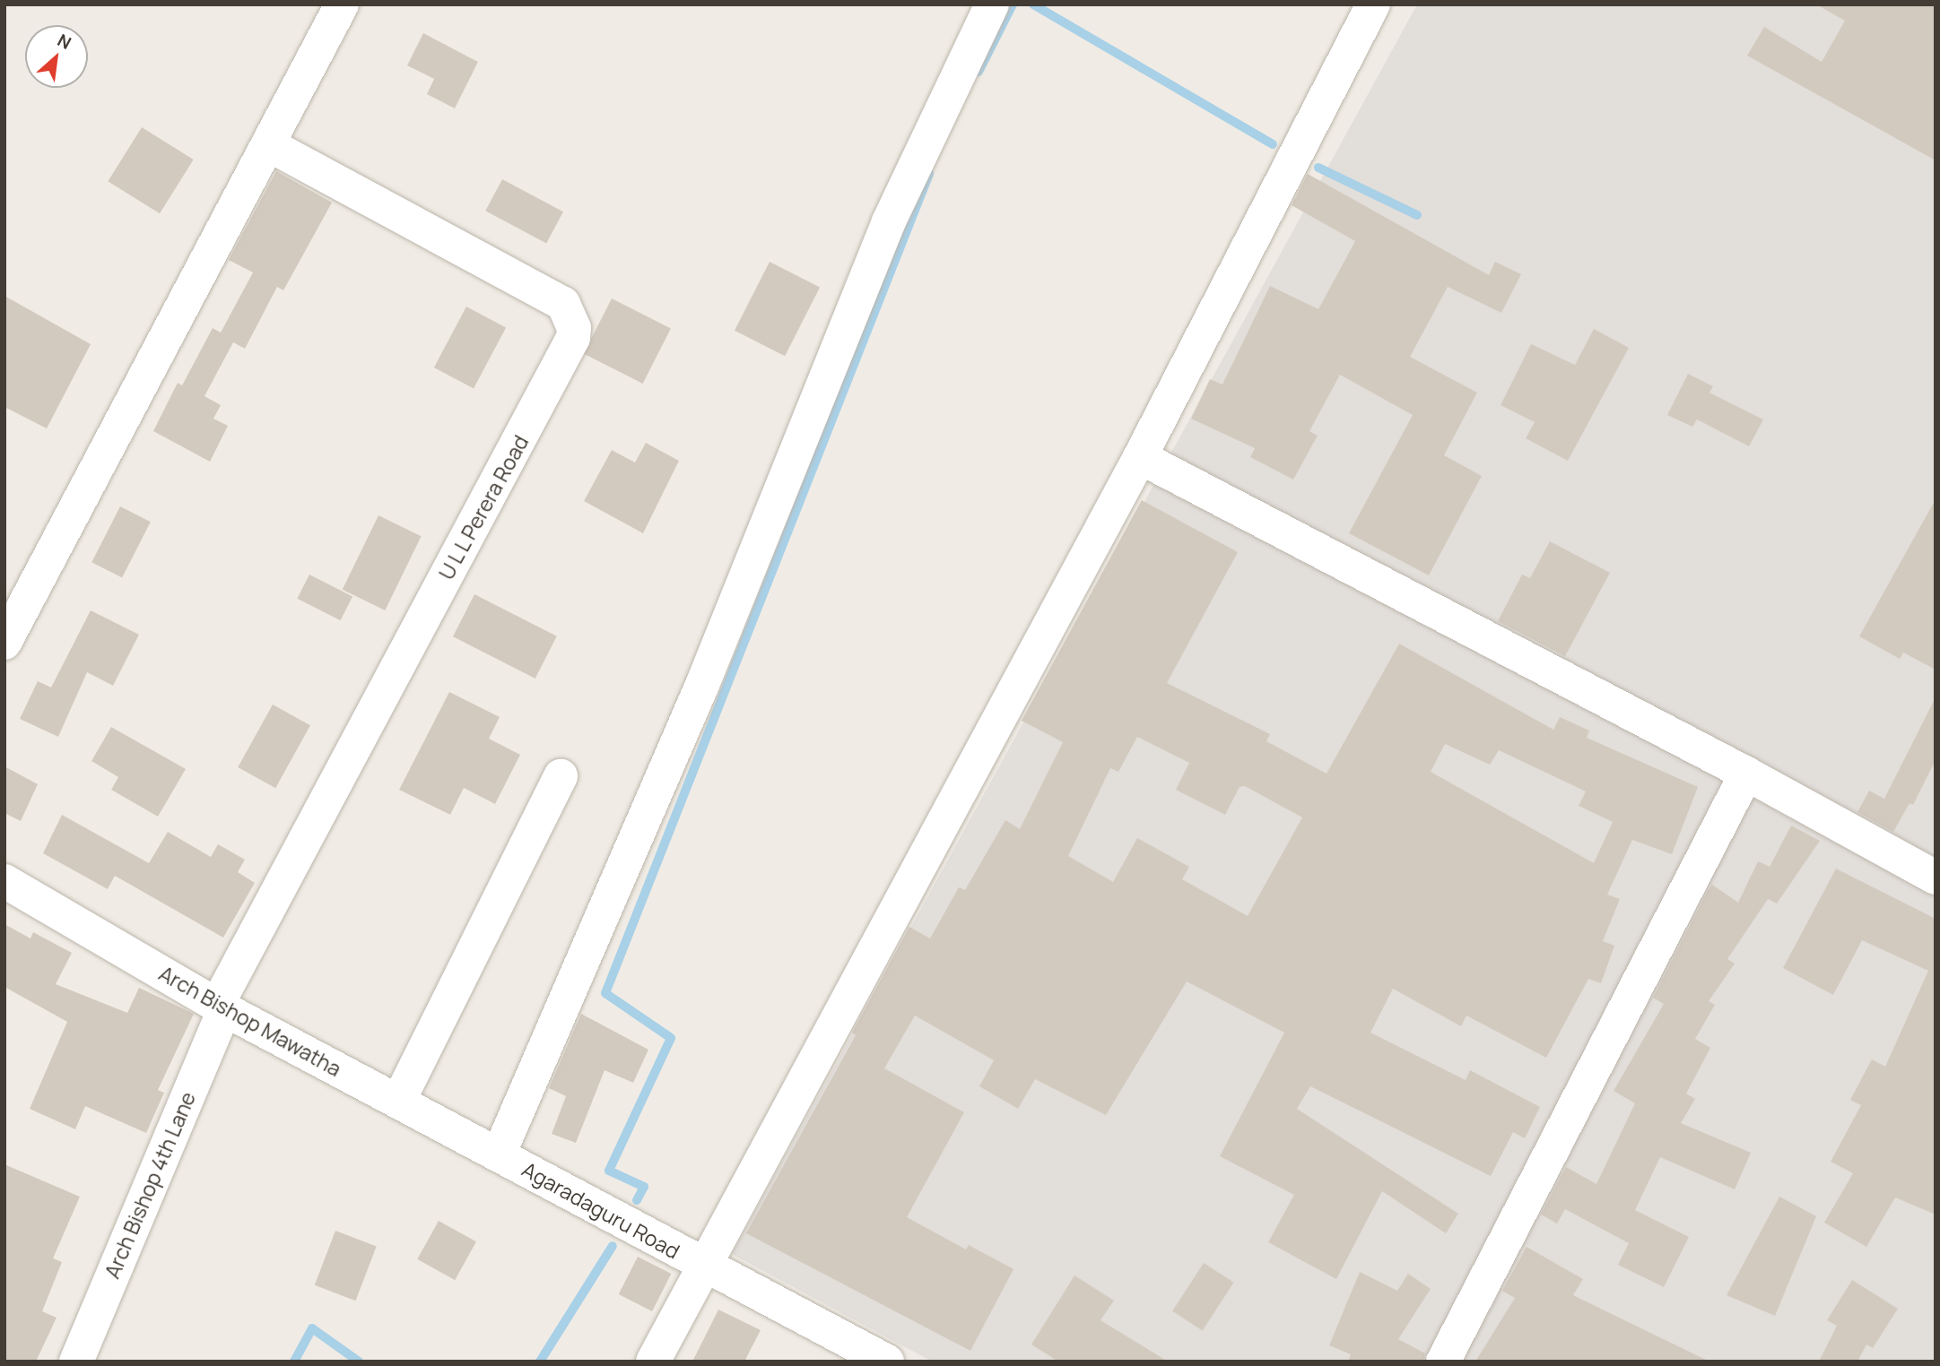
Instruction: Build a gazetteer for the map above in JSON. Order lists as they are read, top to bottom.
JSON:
{
  "streets": {
    "street": [
      "U L L Perera Road",
      "Arch Bishop Mawatha",
      "Arch Bishop 4th Lane",
      "Agaradaguru Road"
    ]
  },
  "crossings": [
    ["U L L Perera Road", "Arch Bishop Mawatha"],
    ["U L L Perera Road", "Arch Bishop 4th Lane"],
    ["Arch Bishop Mawatha", "Arch Bishop 4th Lane"],
    ["Arch Bishop Mawatha", "Agaradaguru Road"]
  ],
  "north": "top right"
}
